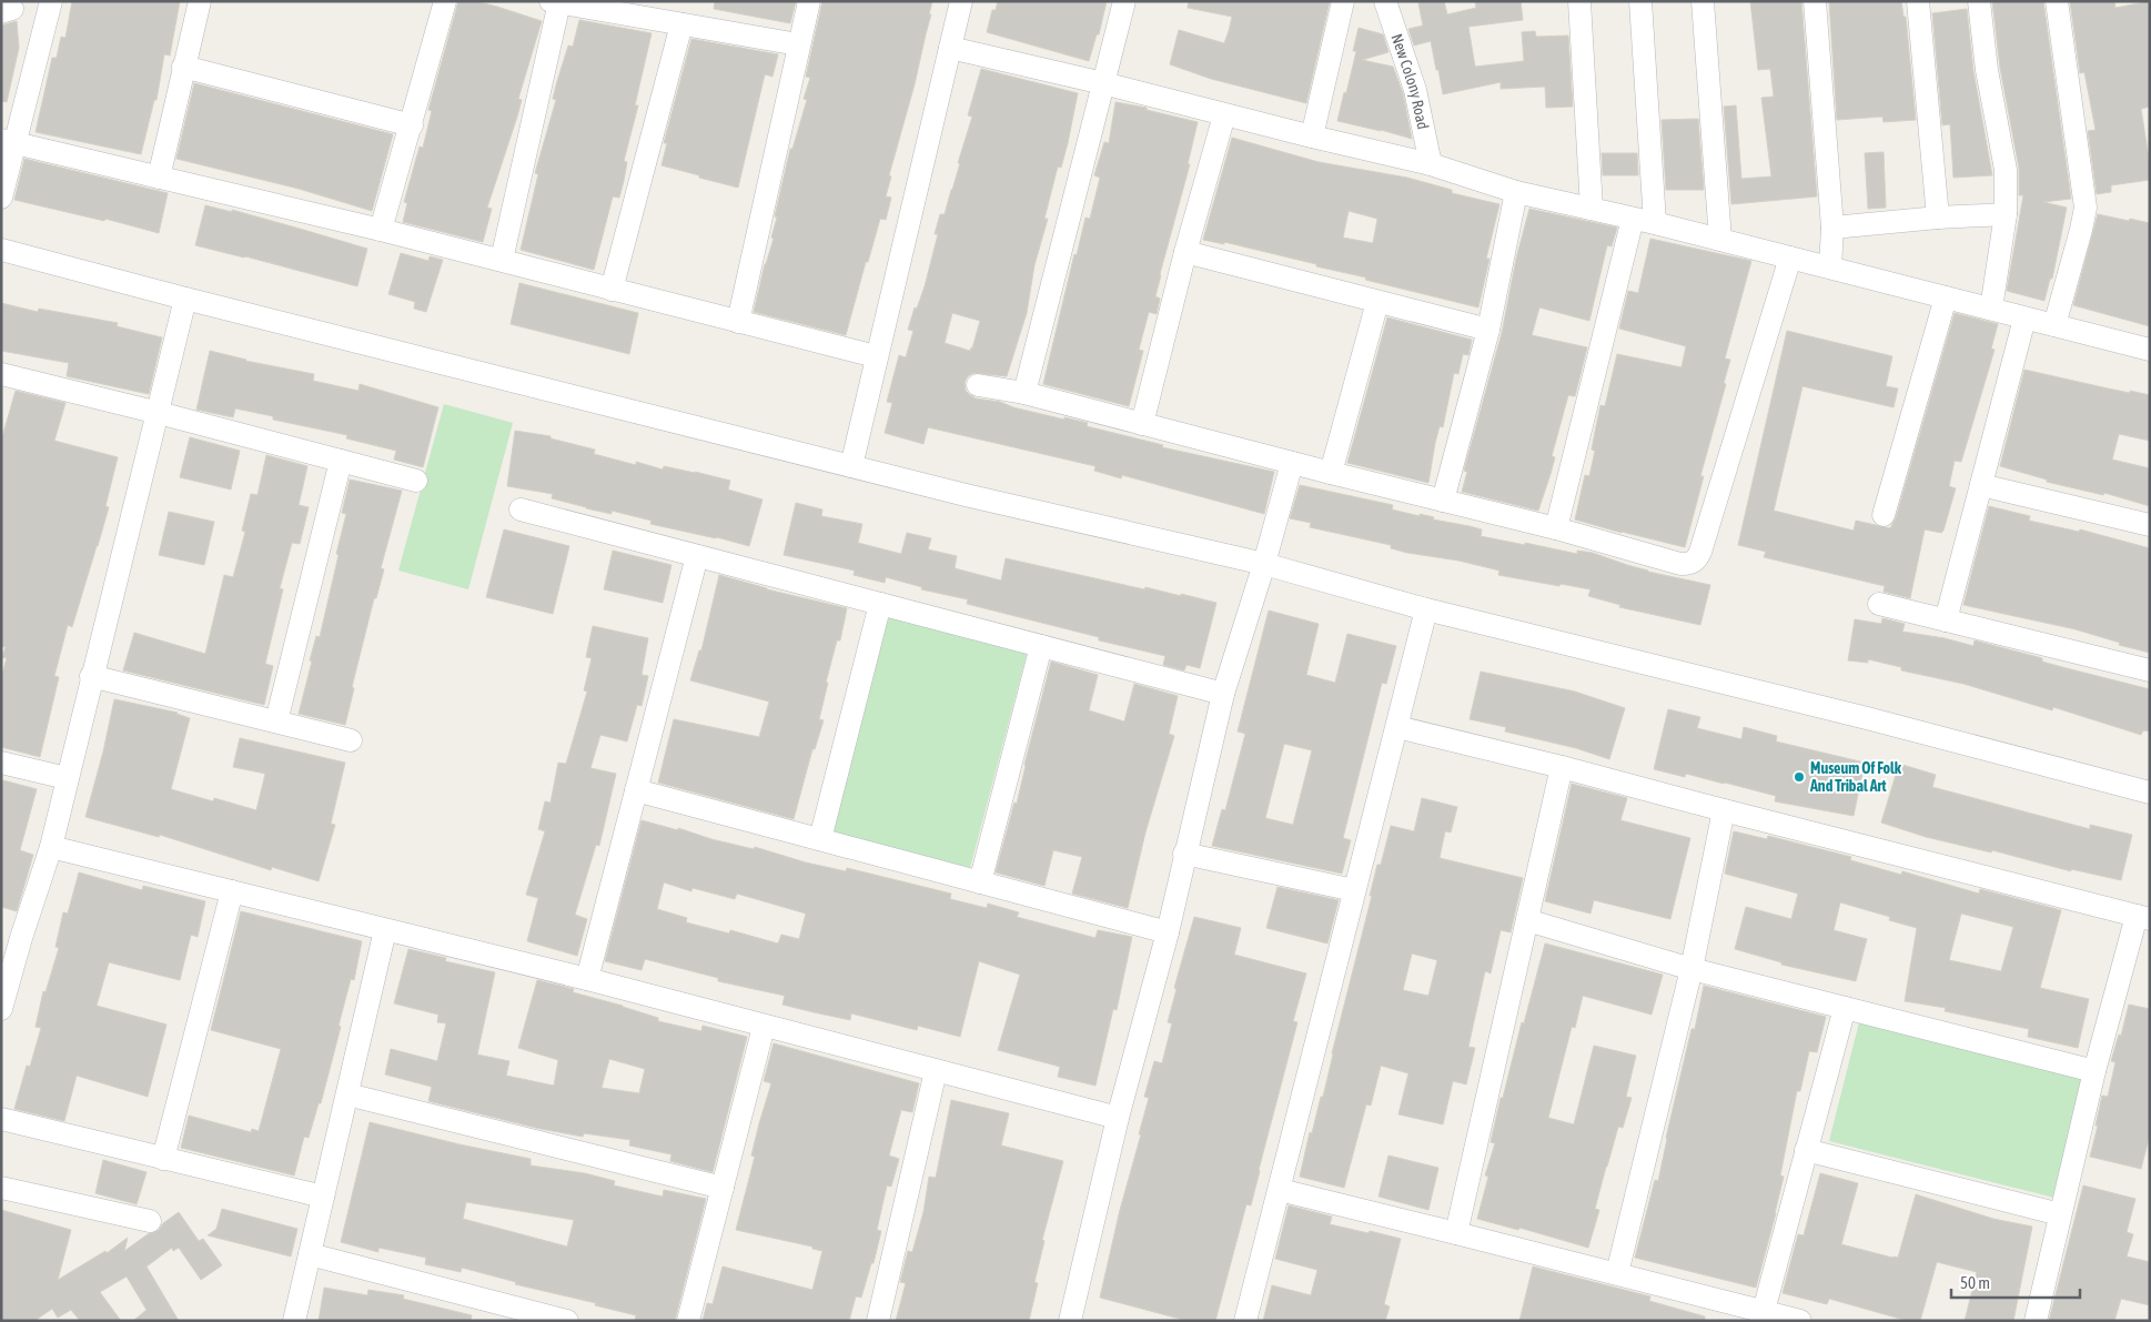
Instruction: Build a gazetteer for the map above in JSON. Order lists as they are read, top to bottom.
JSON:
{
  "streets": {
    "street": ["New Colony Road"]
  },
  "places": ["Museum Of Folk And Tribal Art"],
  "scale_bar": "50 m"
}
